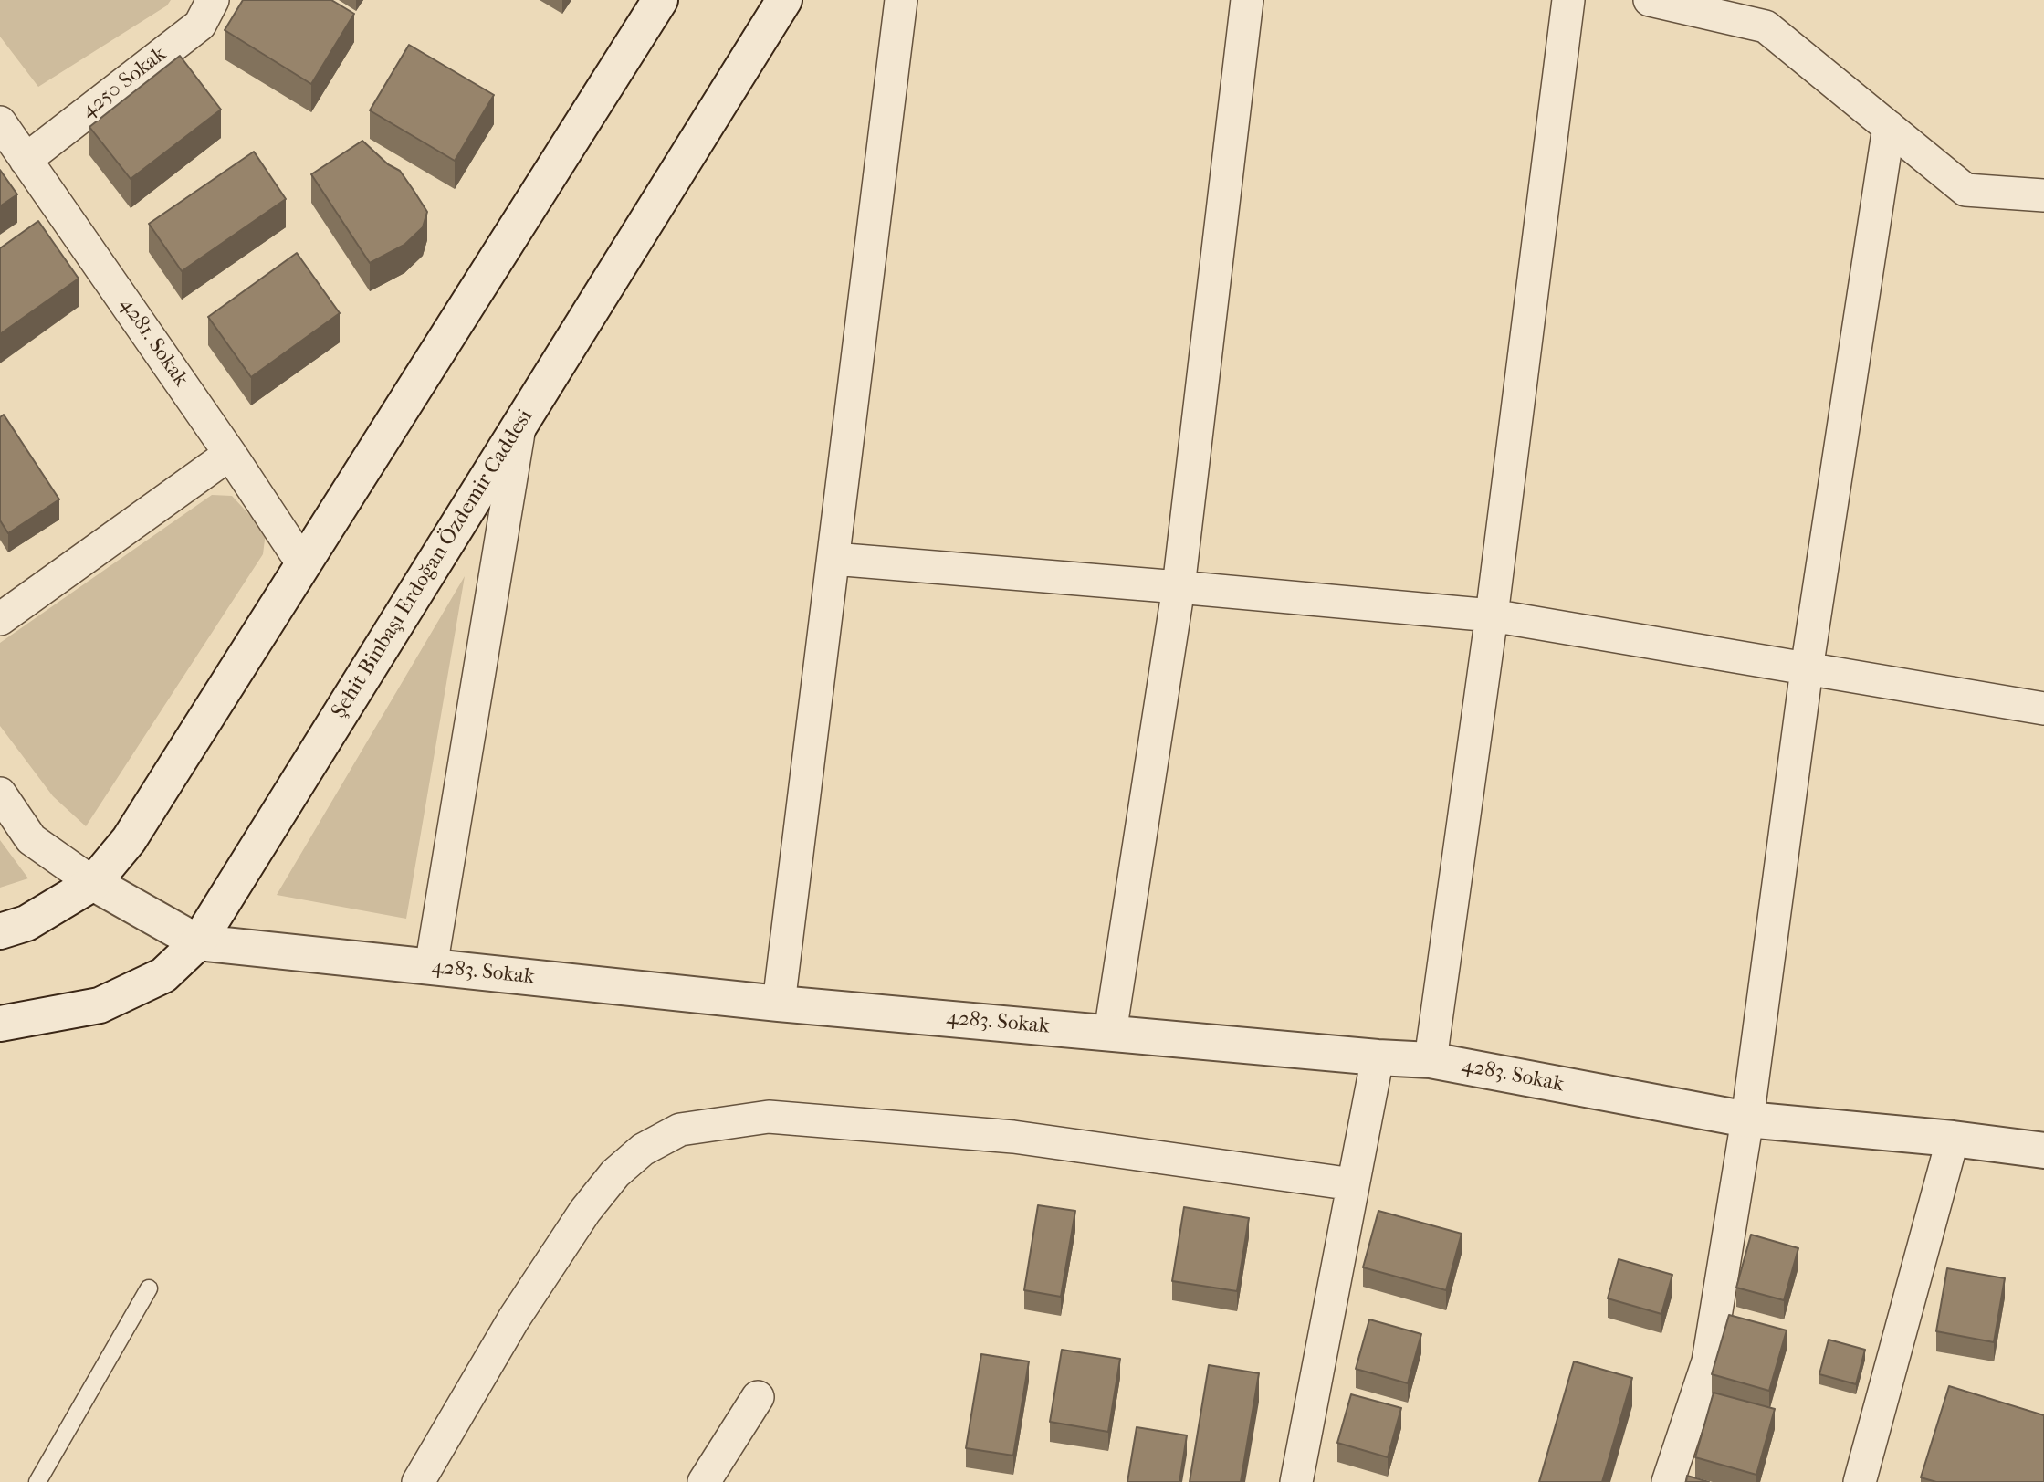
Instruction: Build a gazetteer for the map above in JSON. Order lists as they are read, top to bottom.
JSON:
{
  "streets": {
    "main road": ["Şehit Binbaşı Erdoğan Özdemir Caddesi", "4283. Sokak"],
    "street": ["4250 Sokak", "4281. Sokak"]
  },
  "crossings": [
    ["4250 Sokak", "4281. Sokak"],
    ["Şehit Binbaşı Erdoğan Özdemir Caddesi", "4283. Sokak"]
  ]
}
